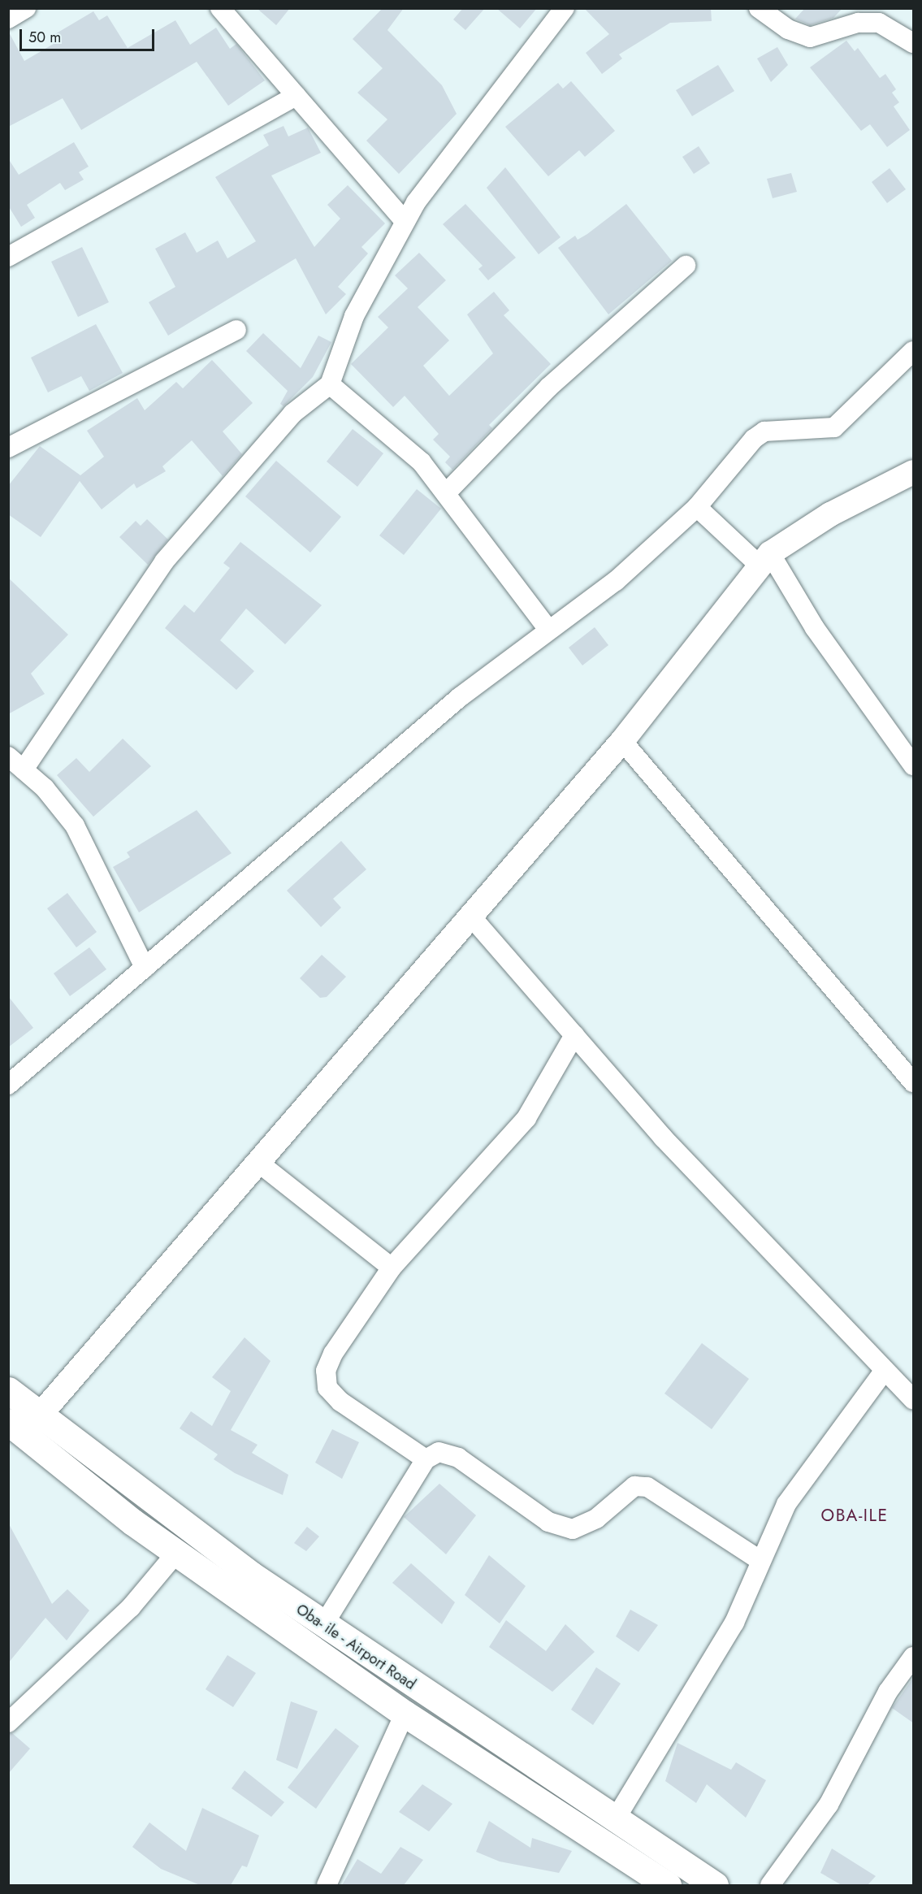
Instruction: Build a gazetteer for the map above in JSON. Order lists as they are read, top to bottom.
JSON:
{
  "streets": {
    "main road": ["Oba- ile - Airport Road"]
  },
  "districts": ["OBA-ILE"],
  "scale_bar": "50 m"
}
